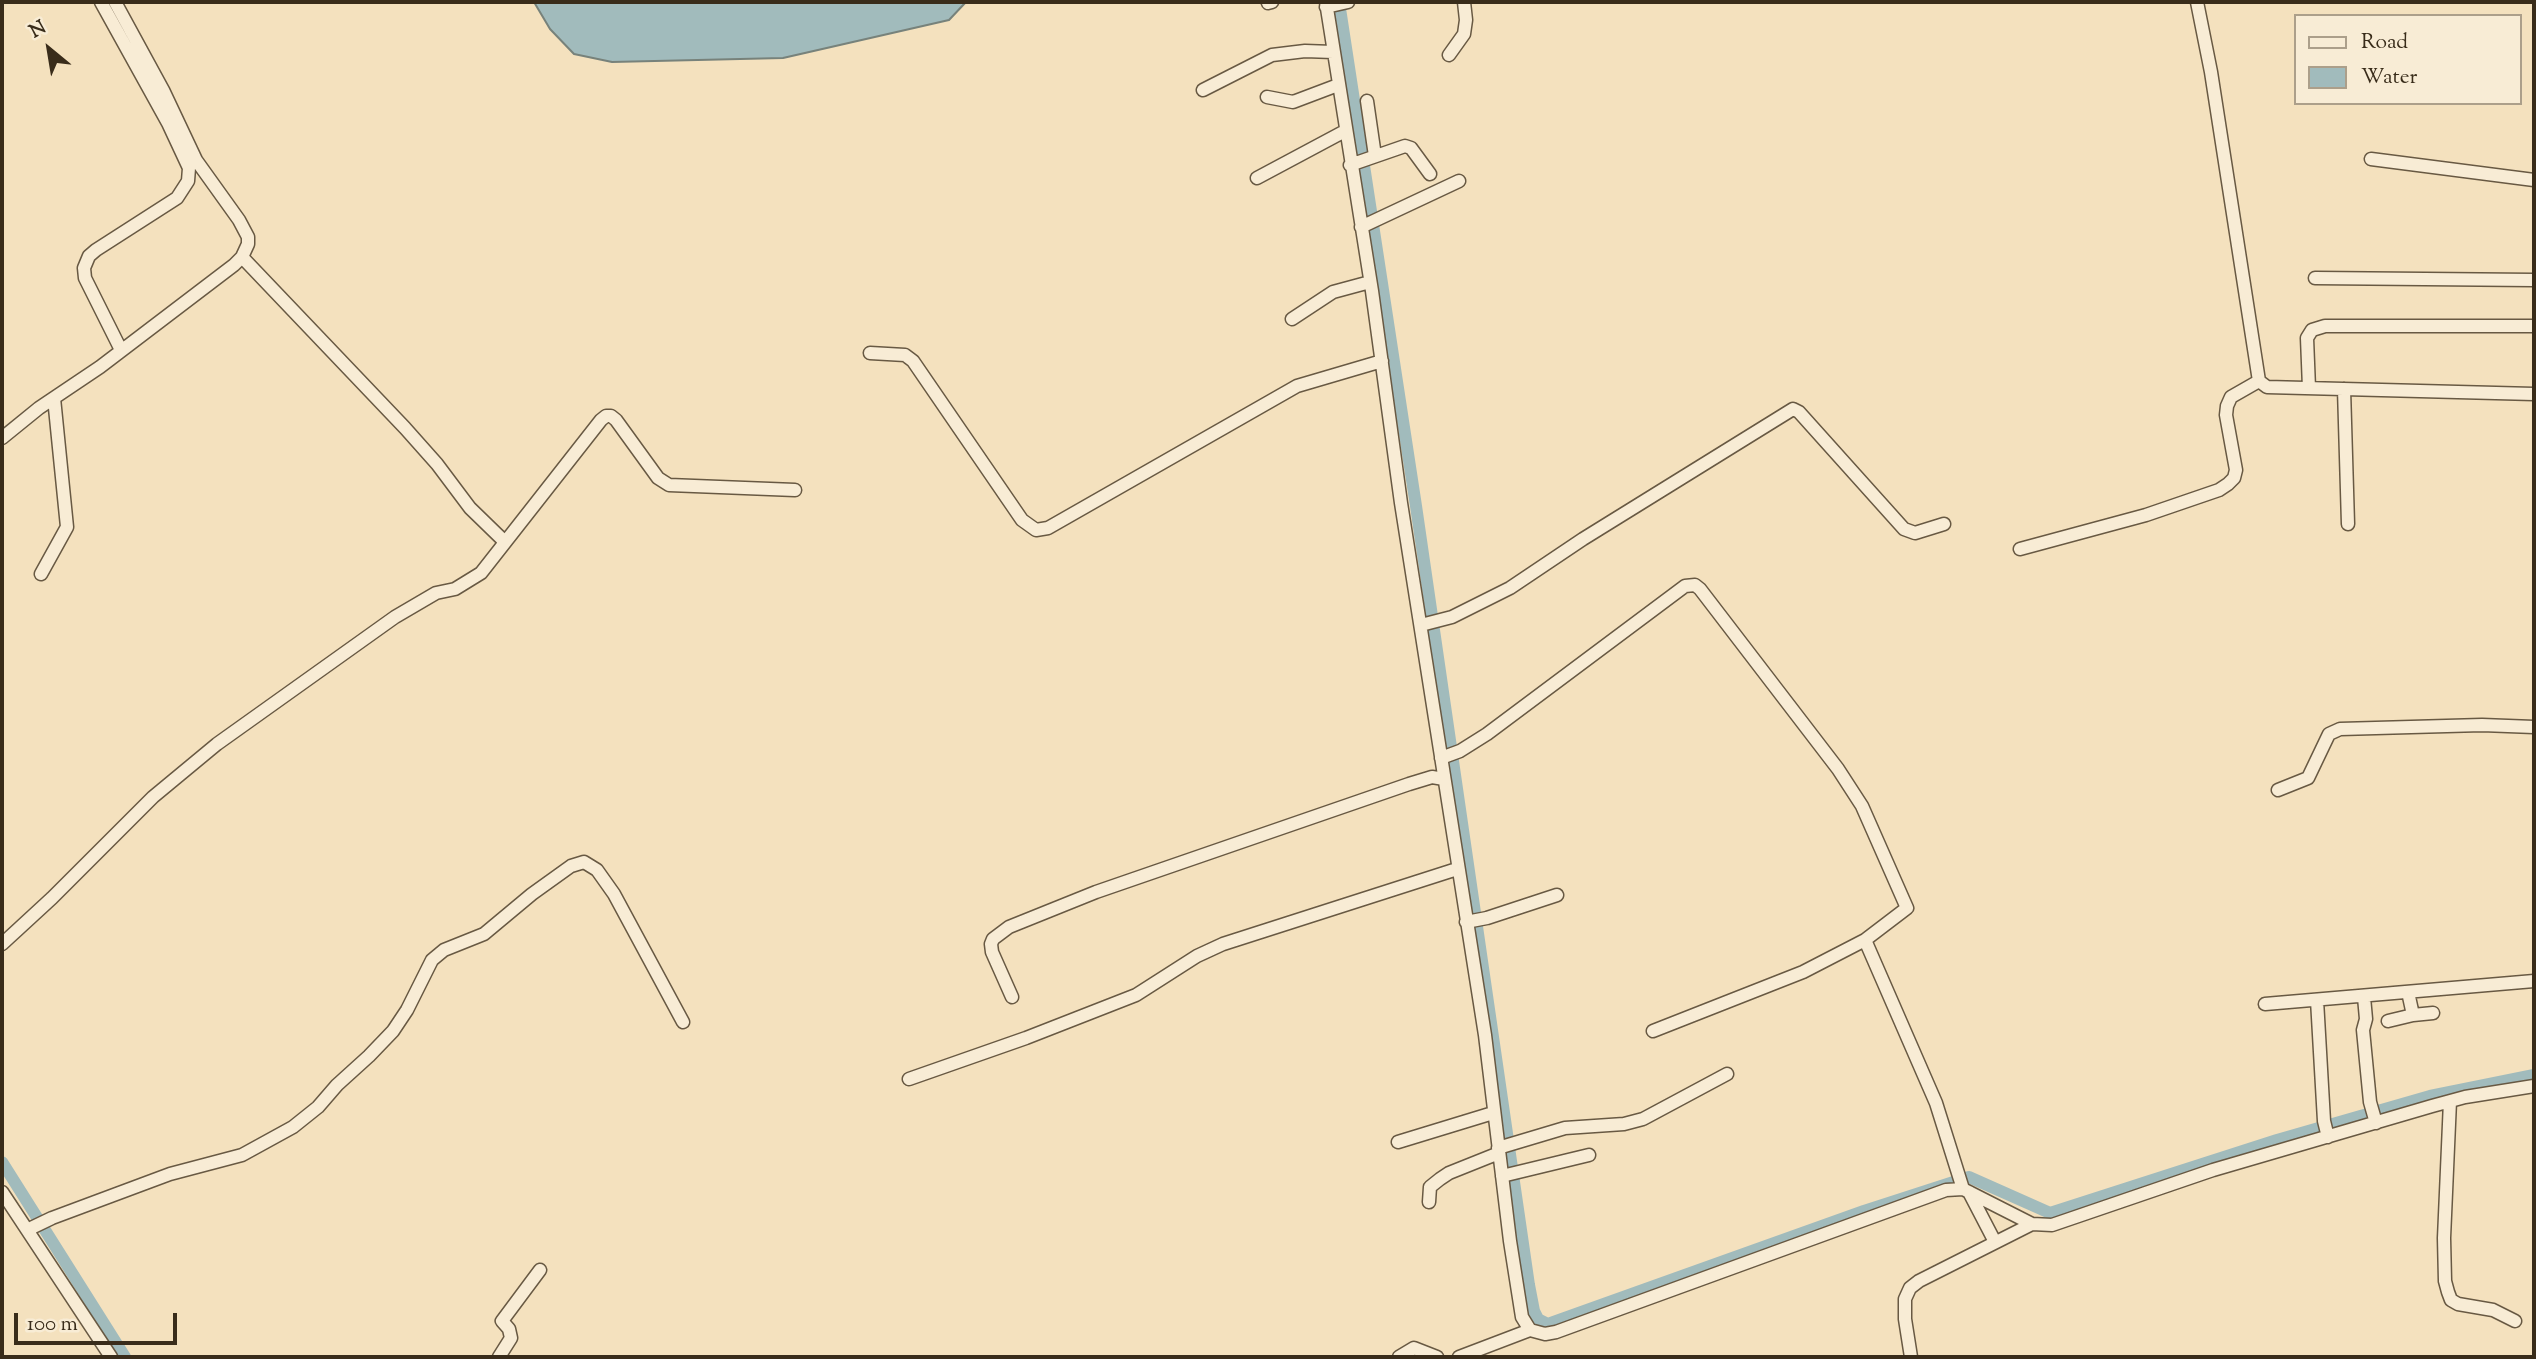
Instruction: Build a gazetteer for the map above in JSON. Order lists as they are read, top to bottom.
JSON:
{
  "legend": ["Road", "Water"],
  "scale_bar": "100 m",
  "north": "top left"
}
